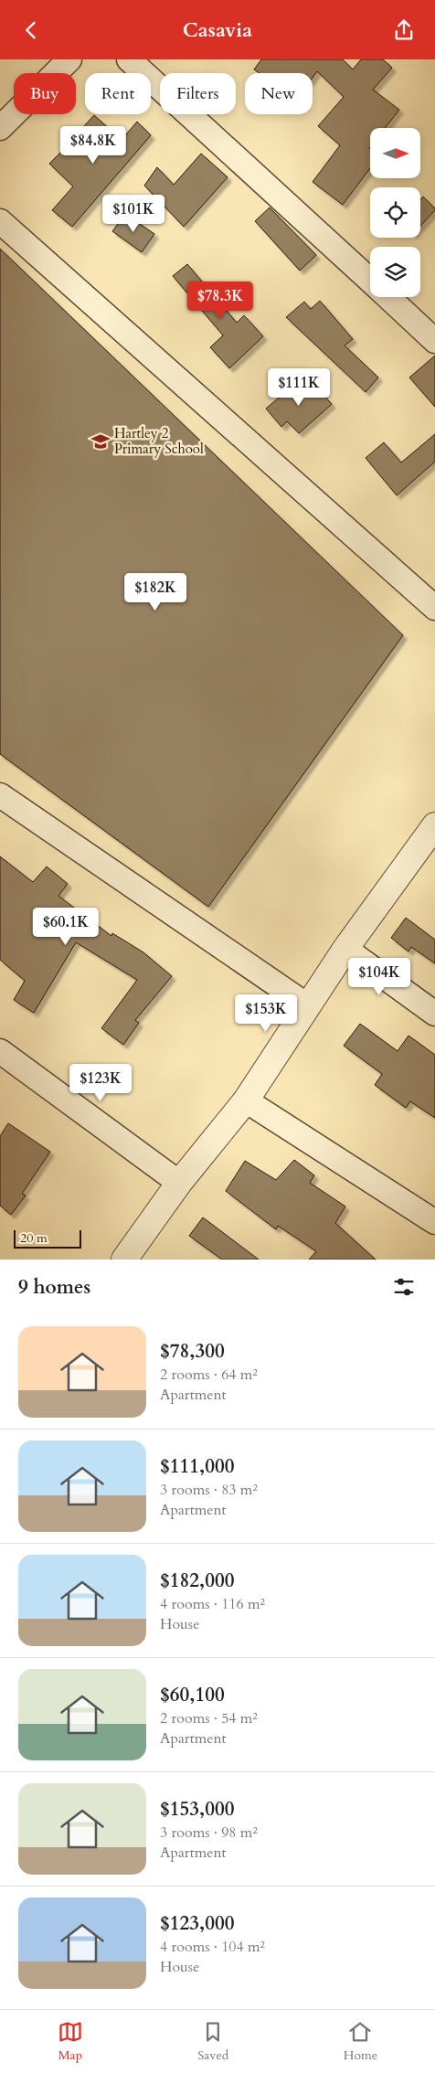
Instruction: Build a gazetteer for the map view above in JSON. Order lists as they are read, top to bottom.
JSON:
{
  "places": {
    "school or university": ["Hartley 2 Primary School"]
  },
  "scale_bar": "20 m",
  "north": "right",
  "page": {
    "header": "Casavia",
    "chip": [
      "Buy",
      "Rent",
      "Filters",
      "New"
    ],
    "price": [
      "$84.8K",
      "$101K",
      "$78.3K",
      "$111K",
      "$182K",
      "$60.1K",
      "$104K",
      "$153K",
      "$123K"
    ],
    "scale": "20 m",
    "heading": "9 homes",
    "list": [
      {
        "name": "$78,300",
        "note": "2 rooms · 64 m² · Apartment"
      },
      {
        "name": "$111,000",
        "note": "3 rooms · 83 m² · Apartment"
      },
      {
        "name": "$182,000",
        "note": "4 rooms · 116 m² · House"
      },
      {
        "name": "$60,100",
        "note": "2 rooms · 54 m² · Apartment"
      },
      {
        "name": "$153,000",
        "note": "3 rooms · 98 m² · Apartment"
      },
      {
        "name": "$123,000",
        "note": "4 rooms · 104 m² · House"
      }
    ],
    "tabs": ["Map", "Saved", "Home"]
  }
}
